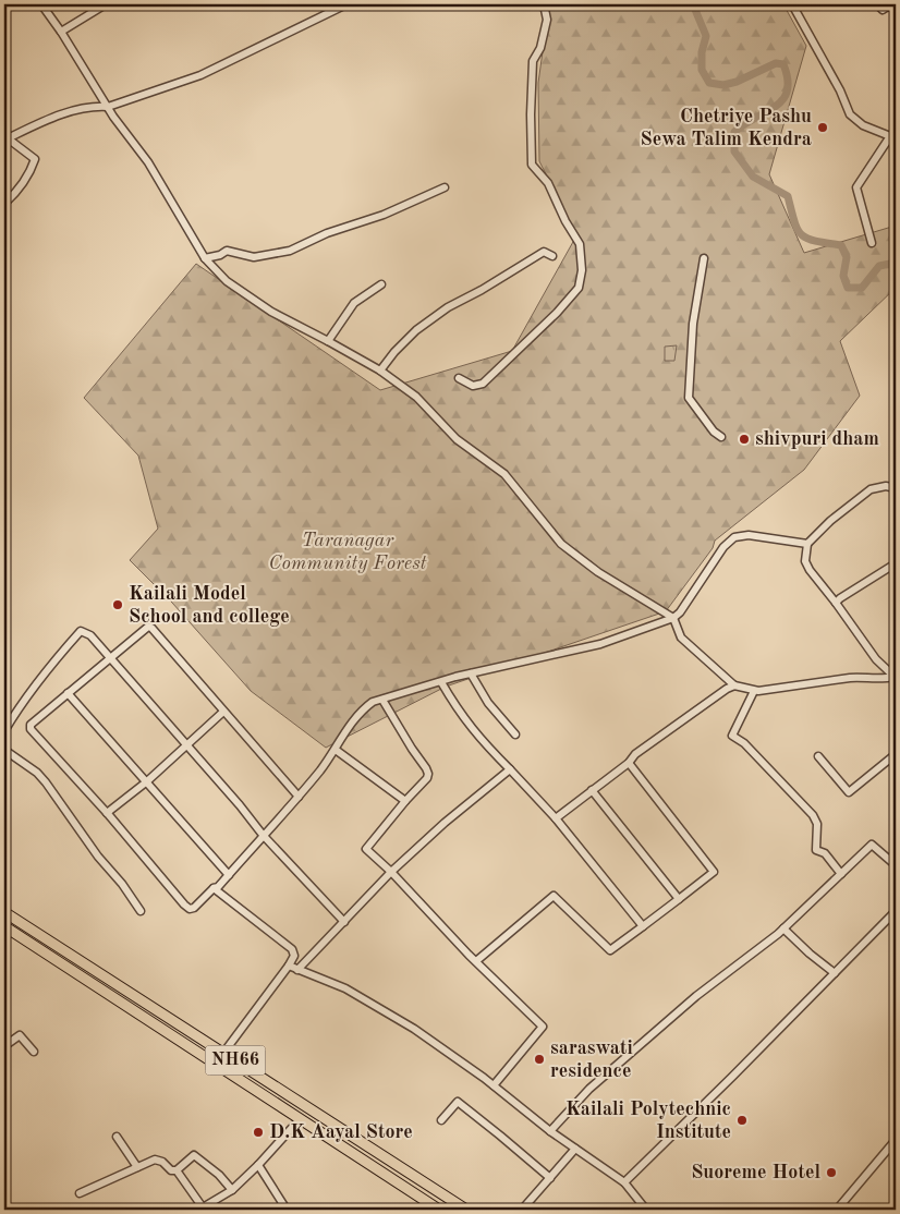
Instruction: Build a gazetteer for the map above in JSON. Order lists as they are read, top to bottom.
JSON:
{
  "streets": {
    "highway": ["NH66"]
  },
  "parks": ["Taranagar Community Forest"],
  "places": [
    "Chetriye Pashu Sewa Talim Kendra",
    "shivpuri dham",
    "Kailali Model School and college",
    "saraswati residence",
    "Kailali Polytechnic Institute",
    "D.K Aayal Store",
    "Suoreme Hotel"
  ]
}
